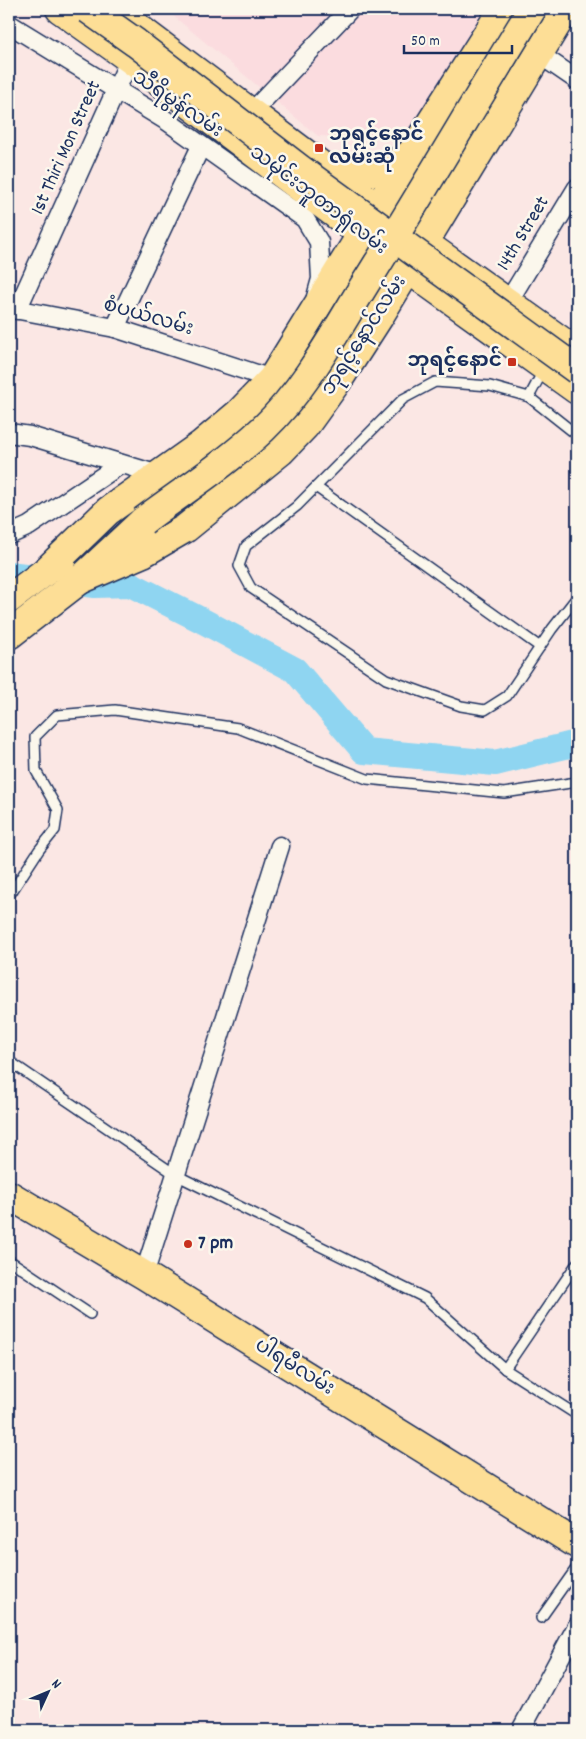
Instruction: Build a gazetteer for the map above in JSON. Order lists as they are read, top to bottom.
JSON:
{
  "streets": {
    "main road": ["သမိုင်းဘူတာရုံလမ်း", "ဘုရင့်နောင်လမ်း", "ပါရမီလမ်း"],
    "street": [
      "သီရိမွန်လမ်း",
      "1st Thiri Mon Street",
      "14th Street",
      "စံပယ်လမ်း"
    ]
  },
  "crossings": [
    ["သီရိမွန်လမ်း", "1st Thiri Mon Street"],
    ["သီရိမွန်လမ်း", "ဘုရင့်နောင်လမ်း"],
    ["1st Thiri Mon Street", "သမိုင်းဘူတာရုံလမ်း"],
    ["1st Thiri Mon Street", "စံပယ်လမ်း"],
    ["သမိုင်းဘူတာရုံလမ်း", "14th Street"],
    ["သမိုင်းဘူတာရုံလမ်း", "ဘုရင့်နောင်လမ်း"],
    ["စံပယ်လမ်း", "ဘုရင့်နောင်လမ်း"]
  ],
  "places": {
    "transit": ["ဘုရင့်နောင် လမ်းဆုံ", "ဘုရင့်နောင်"],
    "other": ["7 pm"]
  },
  "scale_bar": "50 m",
  "north": "top right"
}
